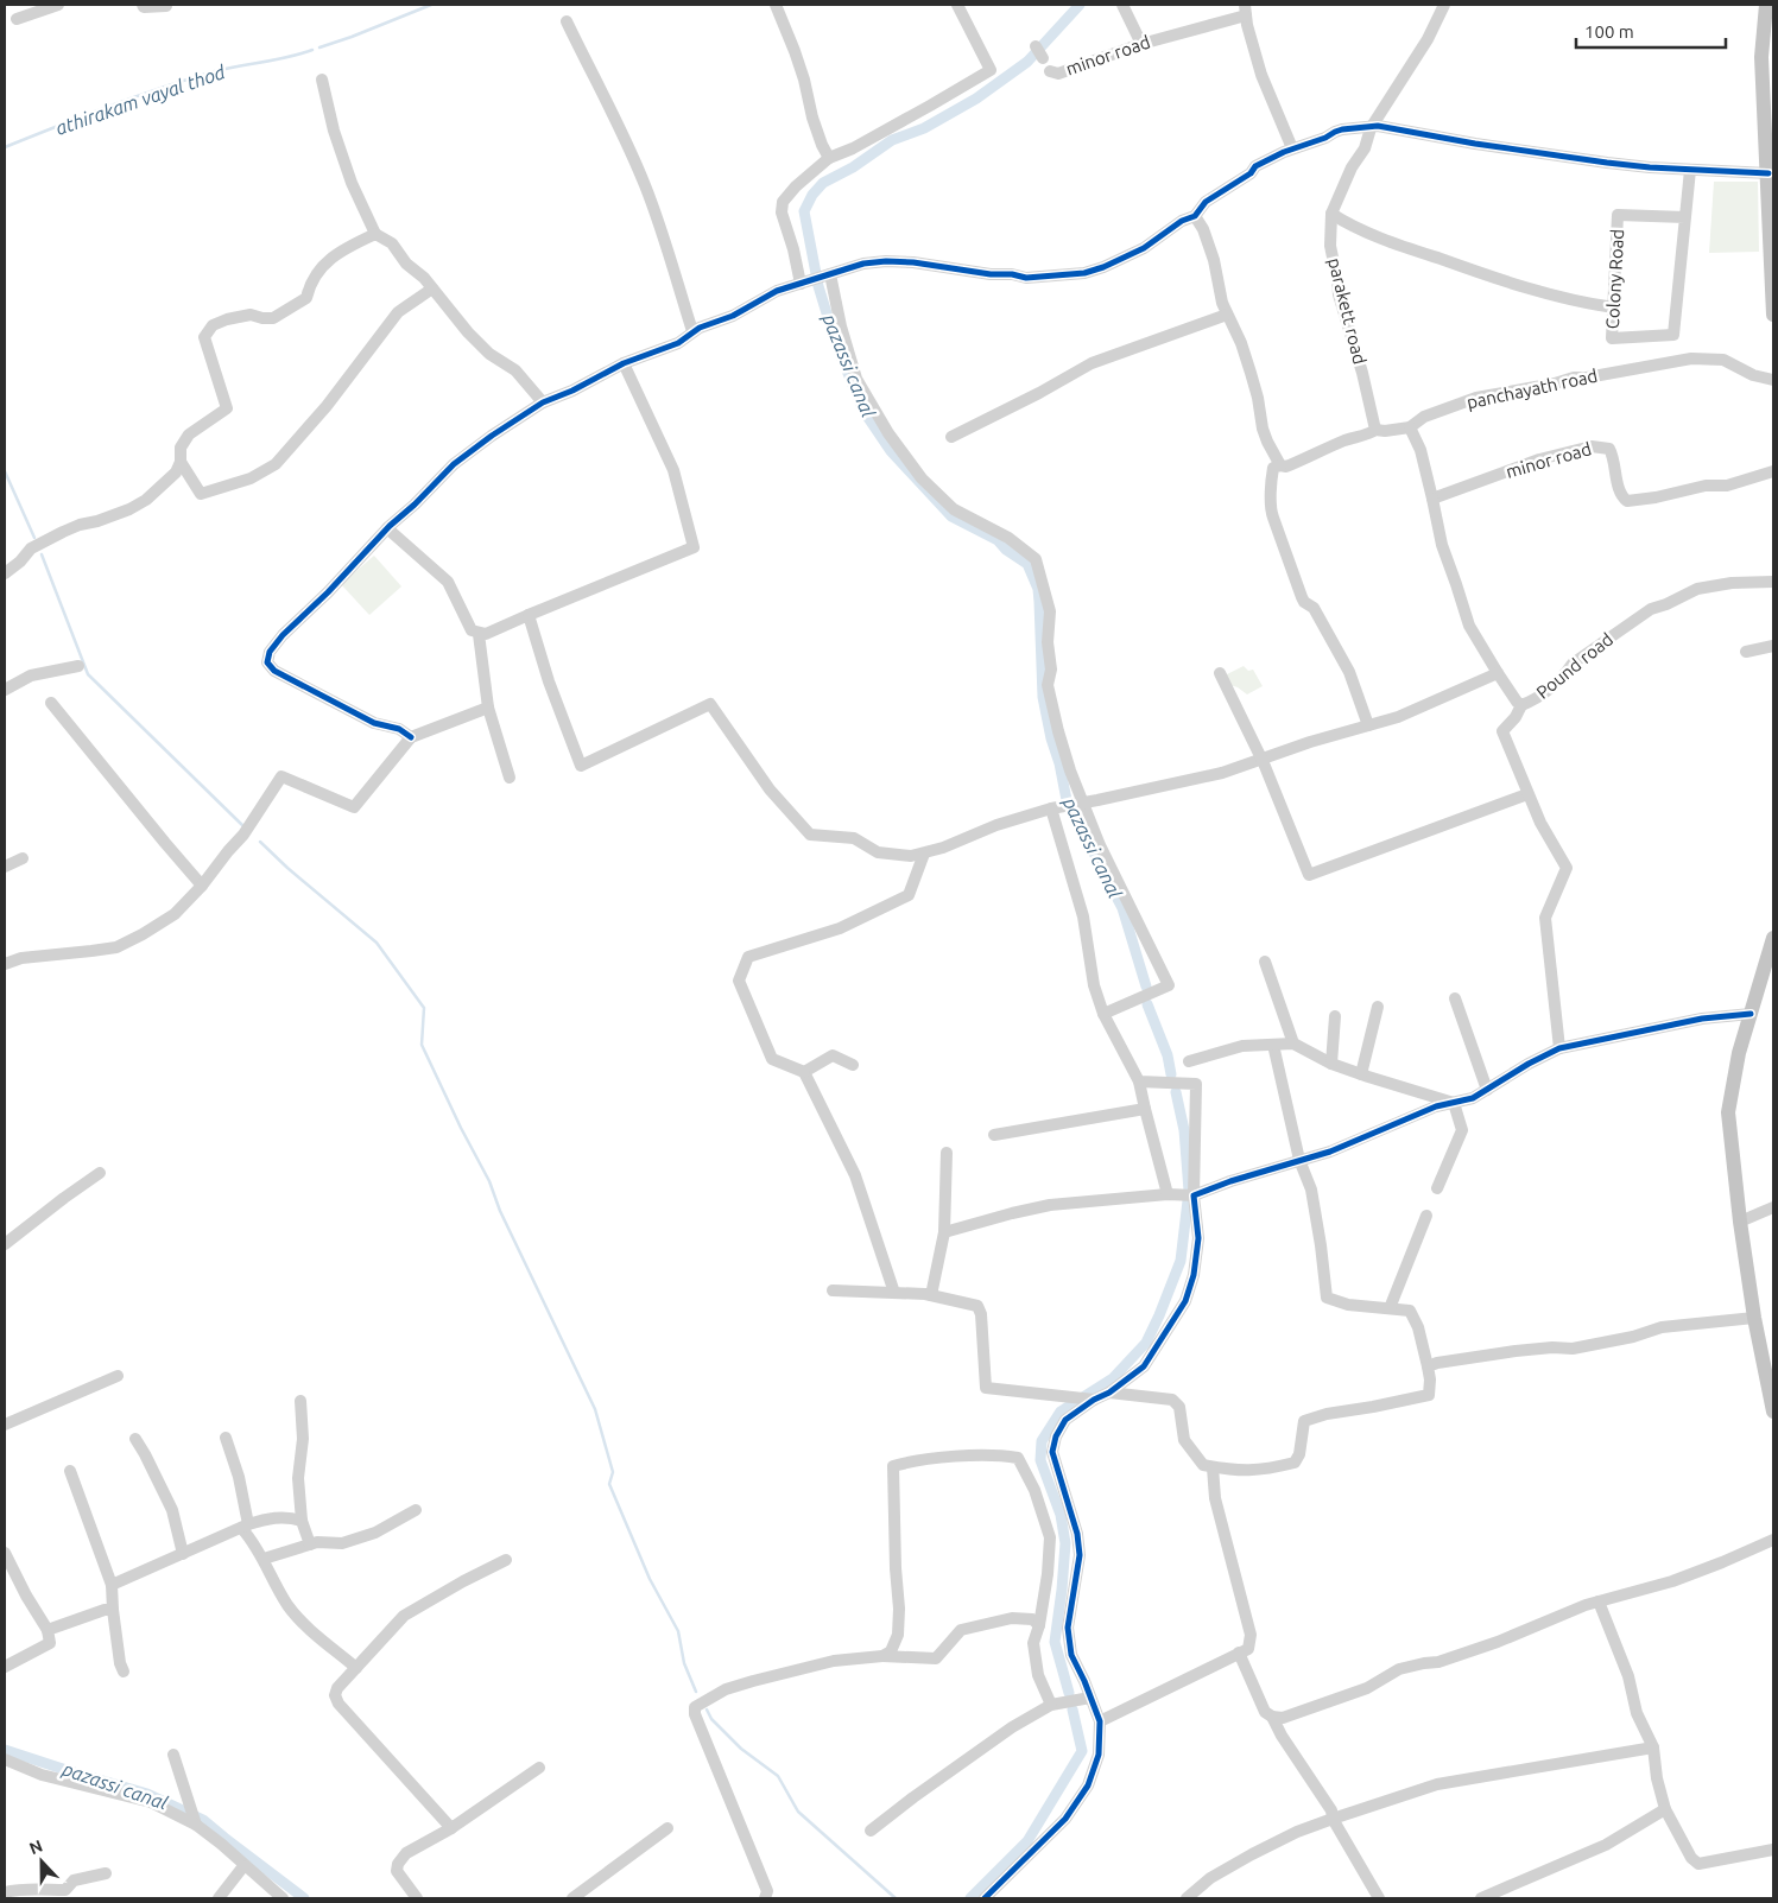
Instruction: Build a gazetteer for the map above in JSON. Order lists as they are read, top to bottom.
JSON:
{
  "streets": {
    "street": [
      "minor road",
      "Colony Road",
      "parakett road",
      "panchayath road",
      "Pound road"
    ]
  },
  "crossings": [
    ["minor road", "Pound road"],
    ["parakett road", "panchayath road"]
  ],
  "water": ["athirakam vayal thod", "pazassi canal"],
  "scale_bar": "100 m",
  "north": "top"
}
